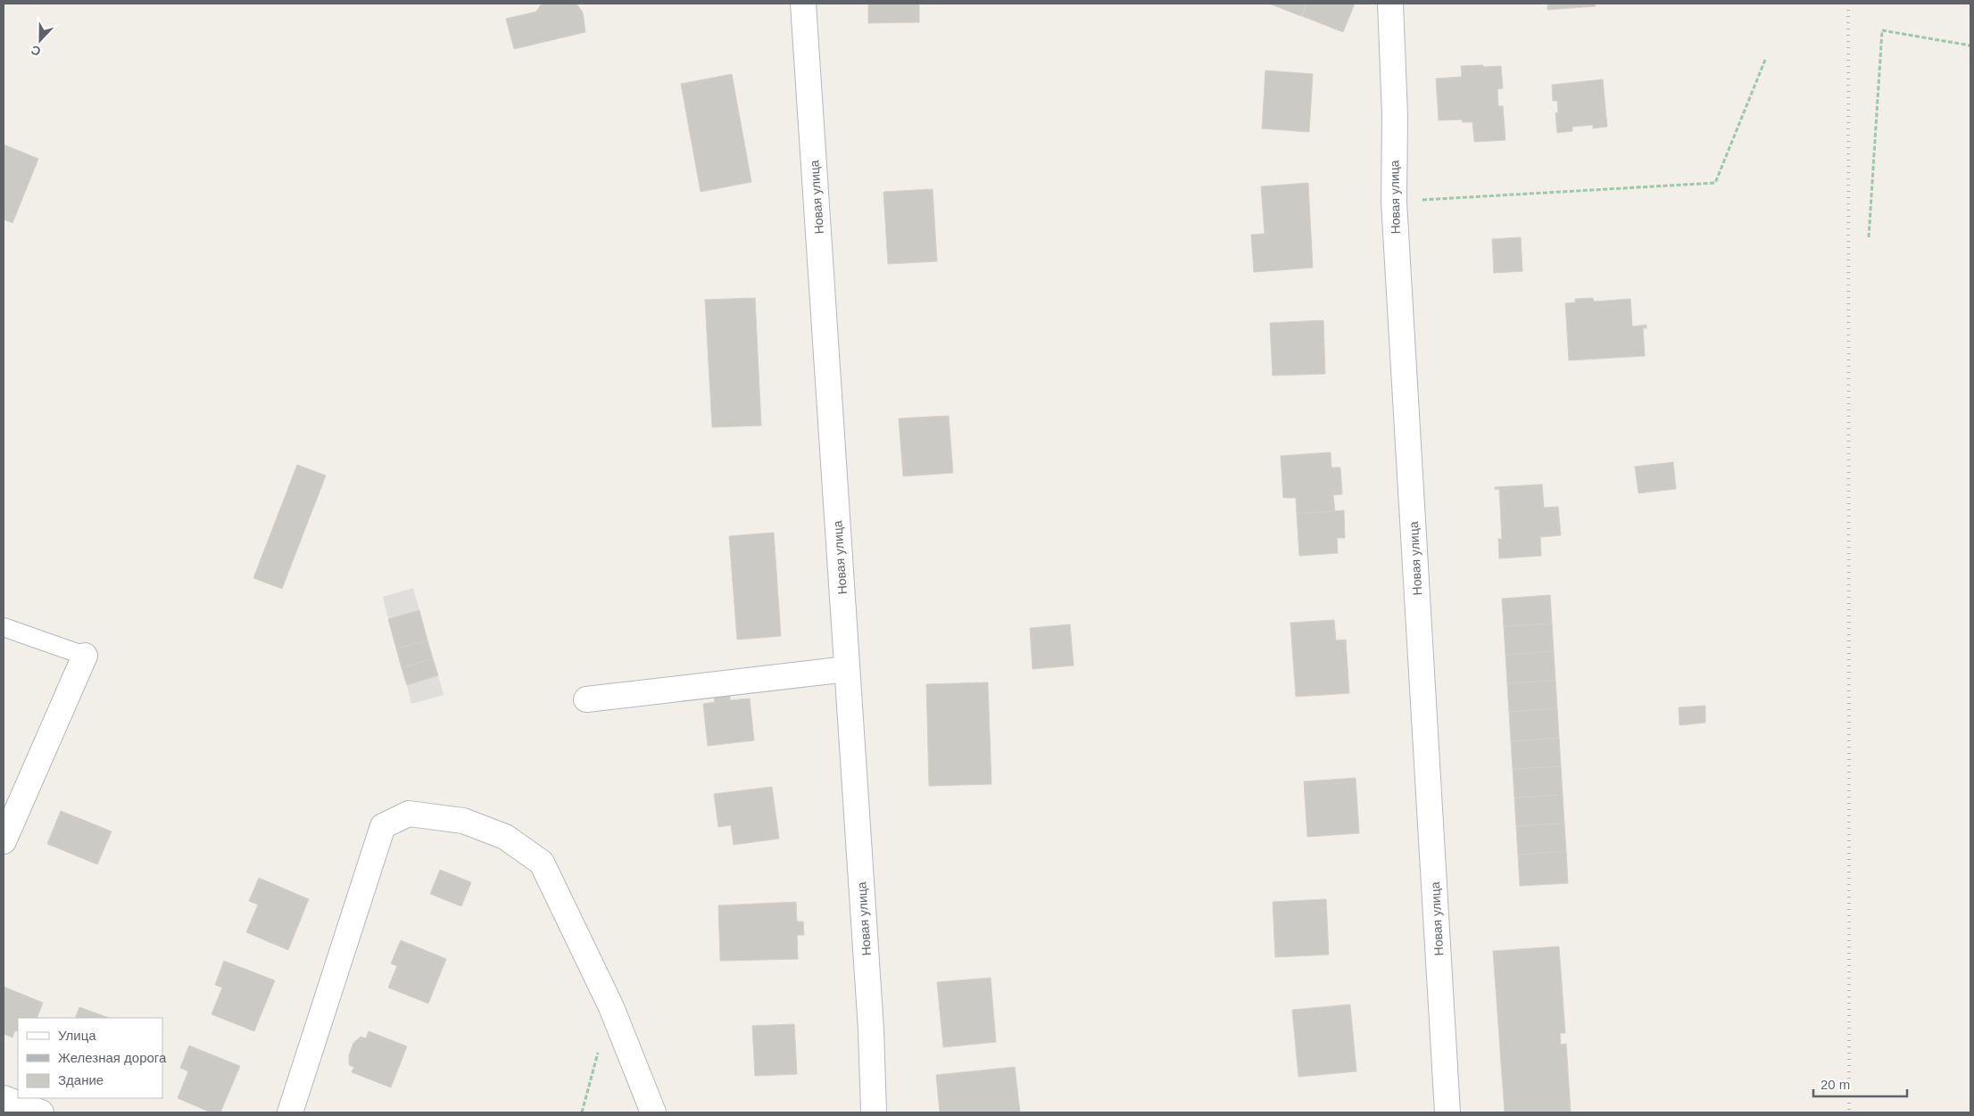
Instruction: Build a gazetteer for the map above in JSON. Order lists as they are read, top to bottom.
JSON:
{
  "streets": {
    "street": ["Новая улица"]
  },
  "legend": ["Улица", "Железная дорога", "Здание"],
  "scale_bar": "20 m",
  "north": "bottom"
}
